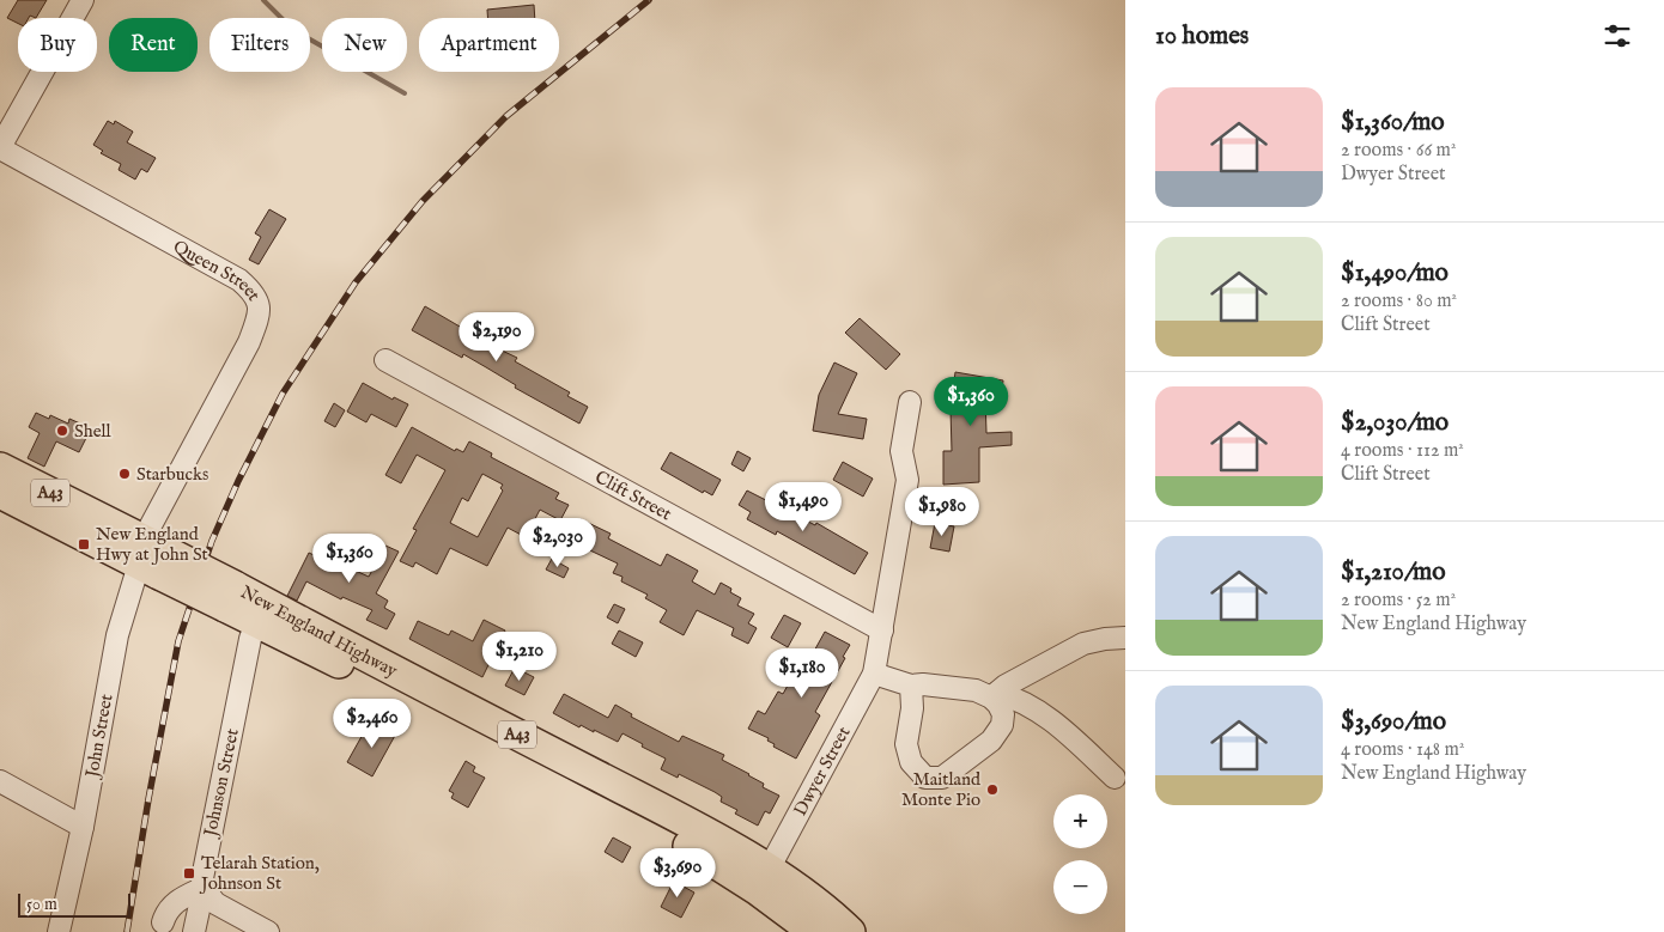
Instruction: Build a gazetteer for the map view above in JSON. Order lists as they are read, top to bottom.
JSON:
{
  "streets": {
    "highway": ["A43", "New England Highway"],
    "street": [
      "Queen Street",
      "Clift Street",
      "John Street",
      "Dwyer Street",
      "Johnson Street"
    ]
  },
  "crossings": [
    ["Queen Street", "New England Highway"],
    ["Queen Street", "John Street"],
    ["Clift Street", "Dwyer Street"],
    ["New England Highway", "John Street"],
    ["New England Highway", "Dwyer Street"],
    ["New England Highway", "Johnson Street"]
  ],
  "places": {
    "other": ["Shell", "Starbucks", "Maitland Monte Pio"],
    "transit": ["New England Hwy at John St", "Telarah Station, Johnson St"]
  },
  "scale_bar": "50 m",
  "page": {
    "heading": "10 homes",
    "chip": [
      "Buy",
      "Rent",
      "Filters",
      "New",
      "Apartment"
    ],
    "list": [
      {
        "name": "$1,360/mo",
        "note": "2 rooms · 66 m² · Dwyer Street"
      },
      {
        "name": "$1,490/mo",
        "note": "2 rooms · 80 m² · Clift Street"
      },
      {
        "name": "$2,030/mo",
        "note": "4 rooms · 112 m² · Clift Street"
      },
      {
        "name": "$1,210/mo",
        "note": "2 rooms · 52 m² · New England Highway"
      },
      {
        "name": "$3,690/mo",
        "note": "4 rooms · 148 m² · New England Highway"
      }
    ],
    "price": [
      "$2,190",
      "$1,360",
      "$1,490",
      "$1,980",
      "$2,030",
      "$1,360",
      "$1,210",
      "$1,180",
      "$2,460",
      "$3,690"
    ],
    "map_buttons": ["+", "−"],
    "scale": "50 m"
  }
}
